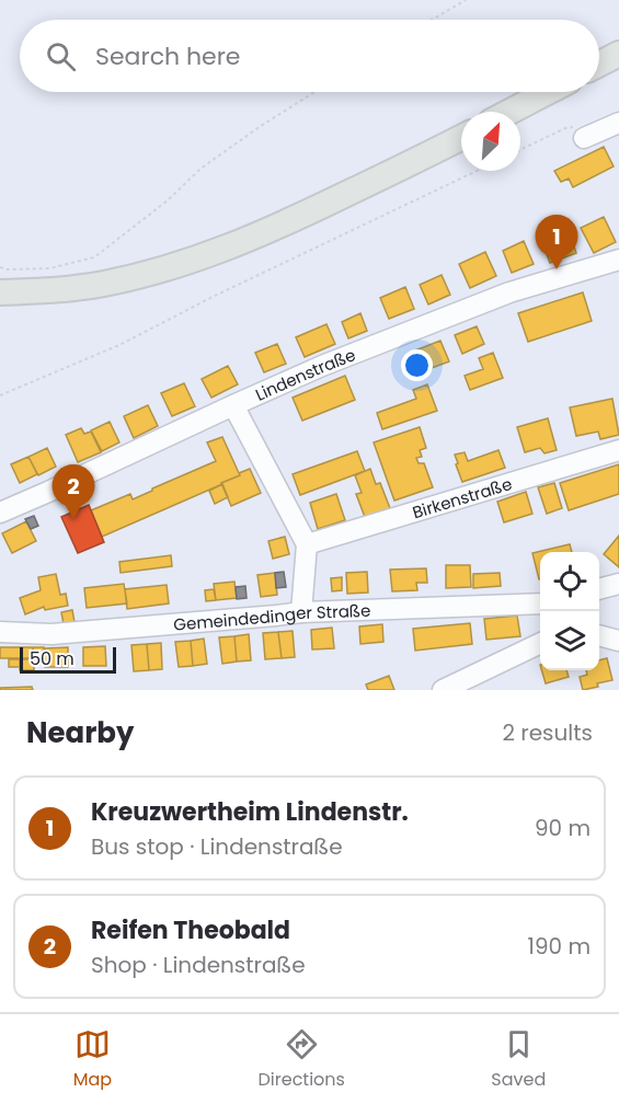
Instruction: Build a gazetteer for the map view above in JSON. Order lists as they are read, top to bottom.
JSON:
{
  "streets": {
    "street": ["Lindenstraße", "Birkenstraße", "Gemeindedinger Straße"]
  },
  "scale_bar": "50 m",
  "north": "top right",
  "page": {
    "search": "Search here",
    "pins": ["1", "2"],
    "scale": "50 m",
    "heading": ["Nearby", "2 results"],
    "list": [
      {
        "mark": "1",
        "name": "Kreuzwertheim Lindenstr.",
        "note": "Bus stop · Lindenstraße",
        "value": "90 m"
      },
      {
        "mark": "2",
        "name": "Reifen Theobald",
        "note": "Shop · Lindenstraße",
        "value": "190 m"
      }
    ],
    "nav": ["Map", "Directions", "Saved"]
  }
}
